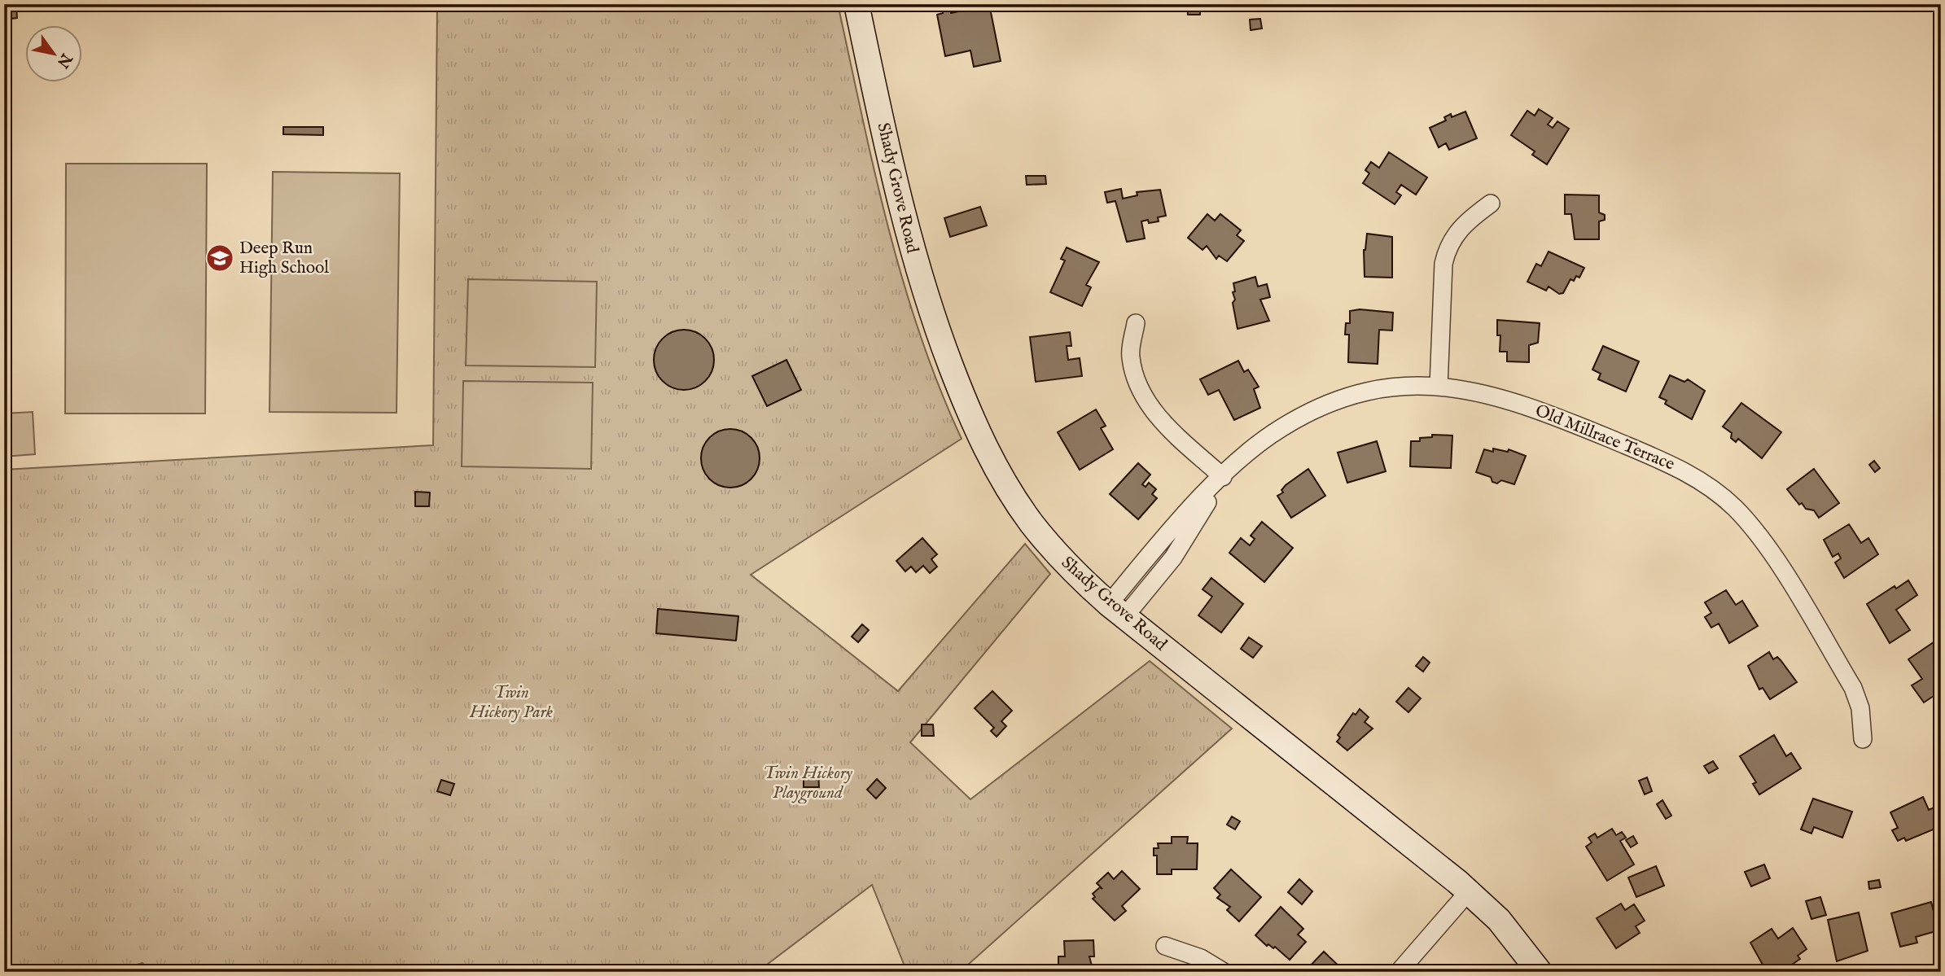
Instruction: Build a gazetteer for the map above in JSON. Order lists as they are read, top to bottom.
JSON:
{
  "streets": {
    "main road": ["Shady Grove Road"],
    "street": ["Old Millrace Terrace"]
  },
  "crossings": [
    ["Shady Grove Road", "Old Millrace Terrace"]
  ],
  "parks": ["Twin Hickory Park", "Twin Hickory Playground"],
  "places": {
    "school or university": ["Deep Run High School"]
  },
  "north": "bottom right"
}
